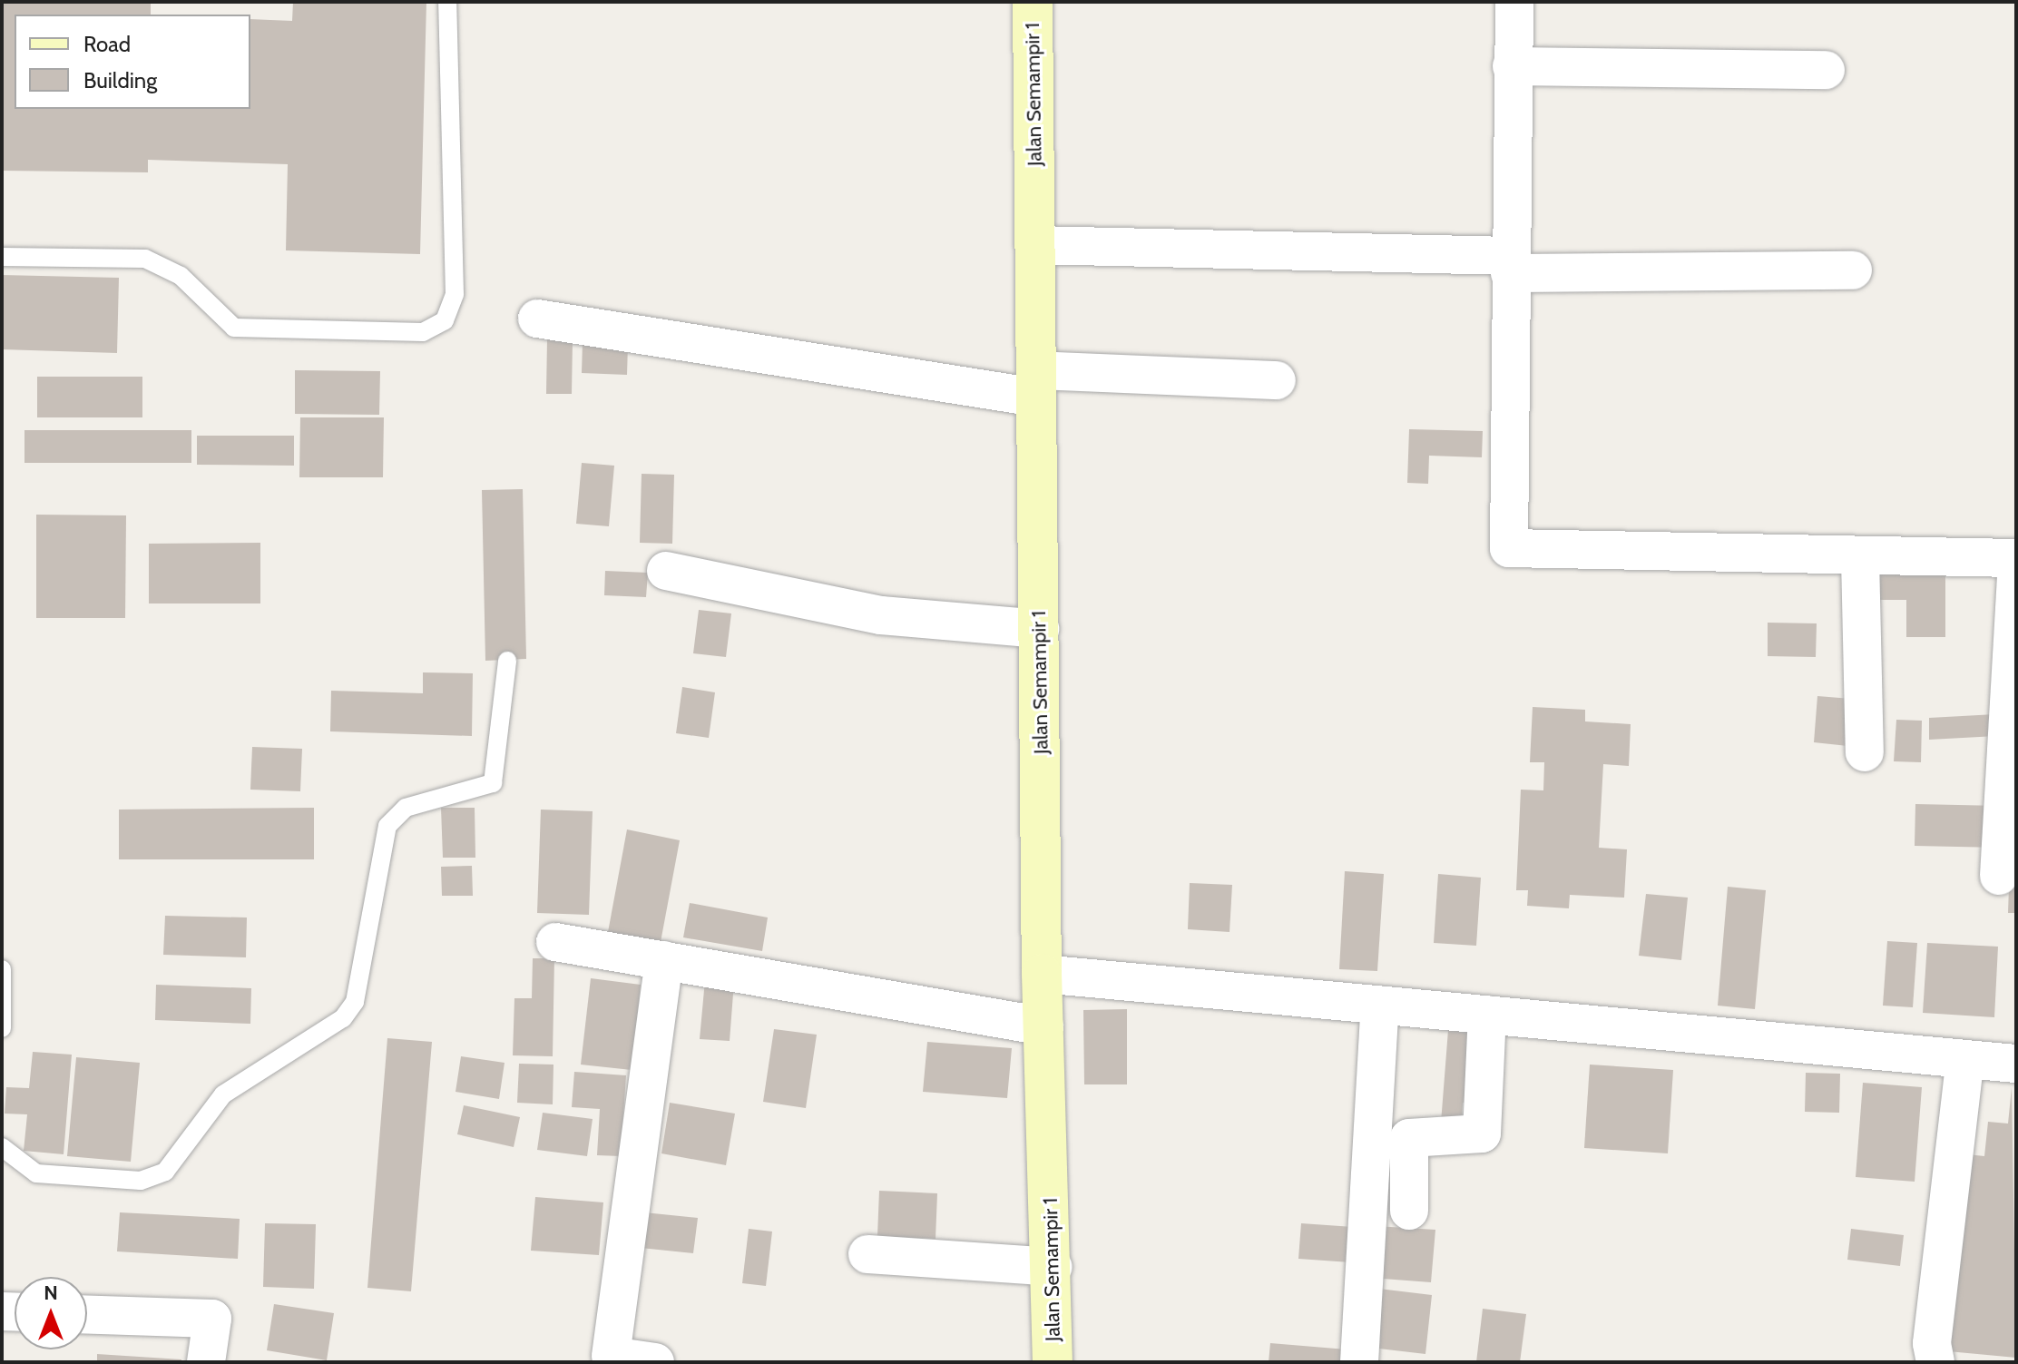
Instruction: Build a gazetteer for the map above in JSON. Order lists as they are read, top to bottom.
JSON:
{
  "streets": {
    "street": ["Jalan Semampir 1"]
  },
  "legend": ["Road", "Building"],
  "north": "top"
}
